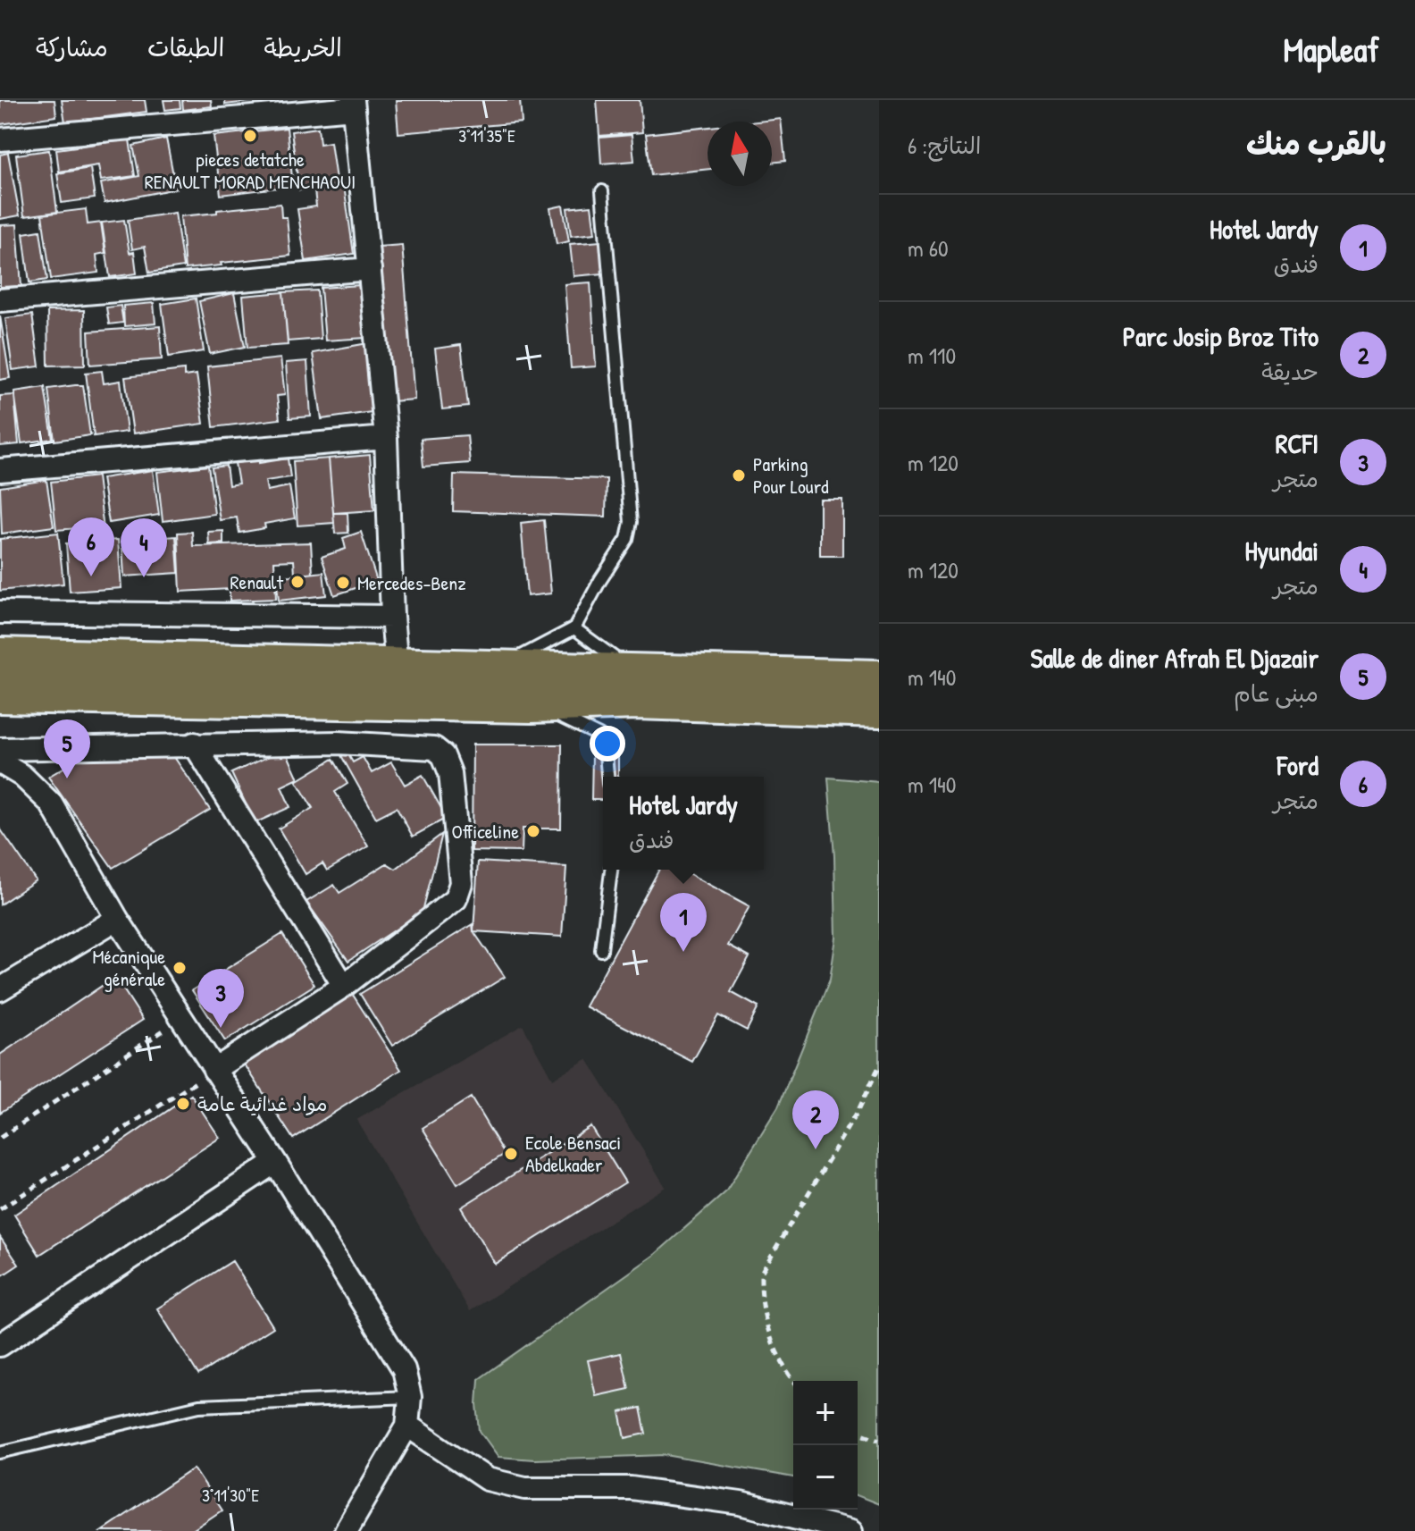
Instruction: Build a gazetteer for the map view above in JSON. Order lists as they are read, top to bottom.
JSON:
{
  "places": [
    "pieces detatche RENAULT MORAD MENCHAOUI",
    "Parking Pour Lourd",
    "Renault",
    "Mercedes-Benz",
    "Officeline",
    "Mécanique générale",
    "مواد غدائية عامة",
    "Ecole Bensaci Abdelkader"
  ],
  "north": "top",
  "page": {
    "header": "Mapleaf",
    "nav": ["الخريطة", "الطبقات", "مشاركة"],
    "heading": ["بالقرب منك", "النتائج: 6"],
    "list": [
      {
        "mark": "1",
        "name": "Hotel Jardy",
        "note": "فندق",
        "value": "60 m"
      },
      {
        "mark": "2",
        "name": "Parc Josip Broz Tito",
        "note": "حديقة",
        "value": "110 m"
      },
      {
        "mark": "3",
        "name": "RCFI",
        "note": "متجر",
        "value": "120 m"
      },
      {
        "mark": "4",
        "name": "Hyundai",
        "note": "متجر",
        "value": "120 m"
      },
      {
        "mark": "5",
        "name": "Salle de diner Afrah El Djazair",
        "note": "مبنى عام",
        "value": "140 m"
      },
      {
        "mark": "6",
        "name": "Ford",
        "note": "متجر",
        "value": "140 m"
      }
    ],
    "pins": [
      "6",
      "4",
      "5",
      "1",
      "3",
      "2"
    ],
    "popup": ["Hotel Jardy", "فندق"],
    "map_buttons": ["+", "−"]
  },
  "coordinates": ["3°11'35\"E", "3°11'30\"E"]
}
